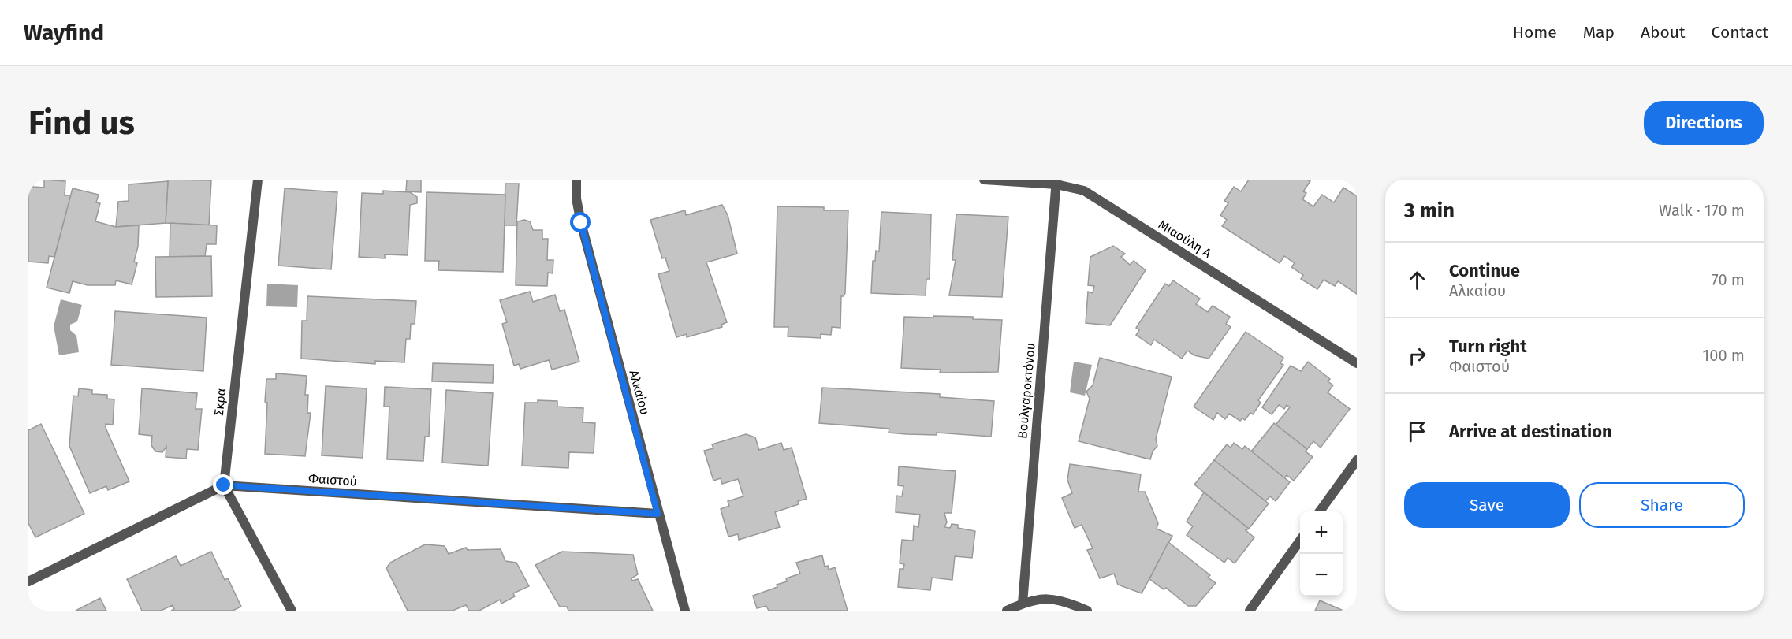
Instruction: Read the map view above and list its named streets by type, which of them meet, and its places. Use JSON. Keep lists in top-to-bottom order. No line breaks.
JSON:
{"streets":{"street":["Μιαούλη Α","Βουλγαροκτόνου","Αλκαίου","Σκρα","Φαιστού"]},"crossings":[["Μιαούλη Α","Βουλγαροκτόνου"],["Αλκαίου","Φαιστού"],["Σκρα","Φαιστού"]],"page":{"header":"Wayfind","nav":["Home","Map","About","Contact"],"buttons":["Directions",["Save","Share"]],"title":"Find us","heading":["3 min","Walk · 170 m"],"list":[["Continue","Αλκαίου","70 m"],["Turn right","Φαιστού","100 m"],"Arrive at destination"],"map_buttons":["+","−"]}}
